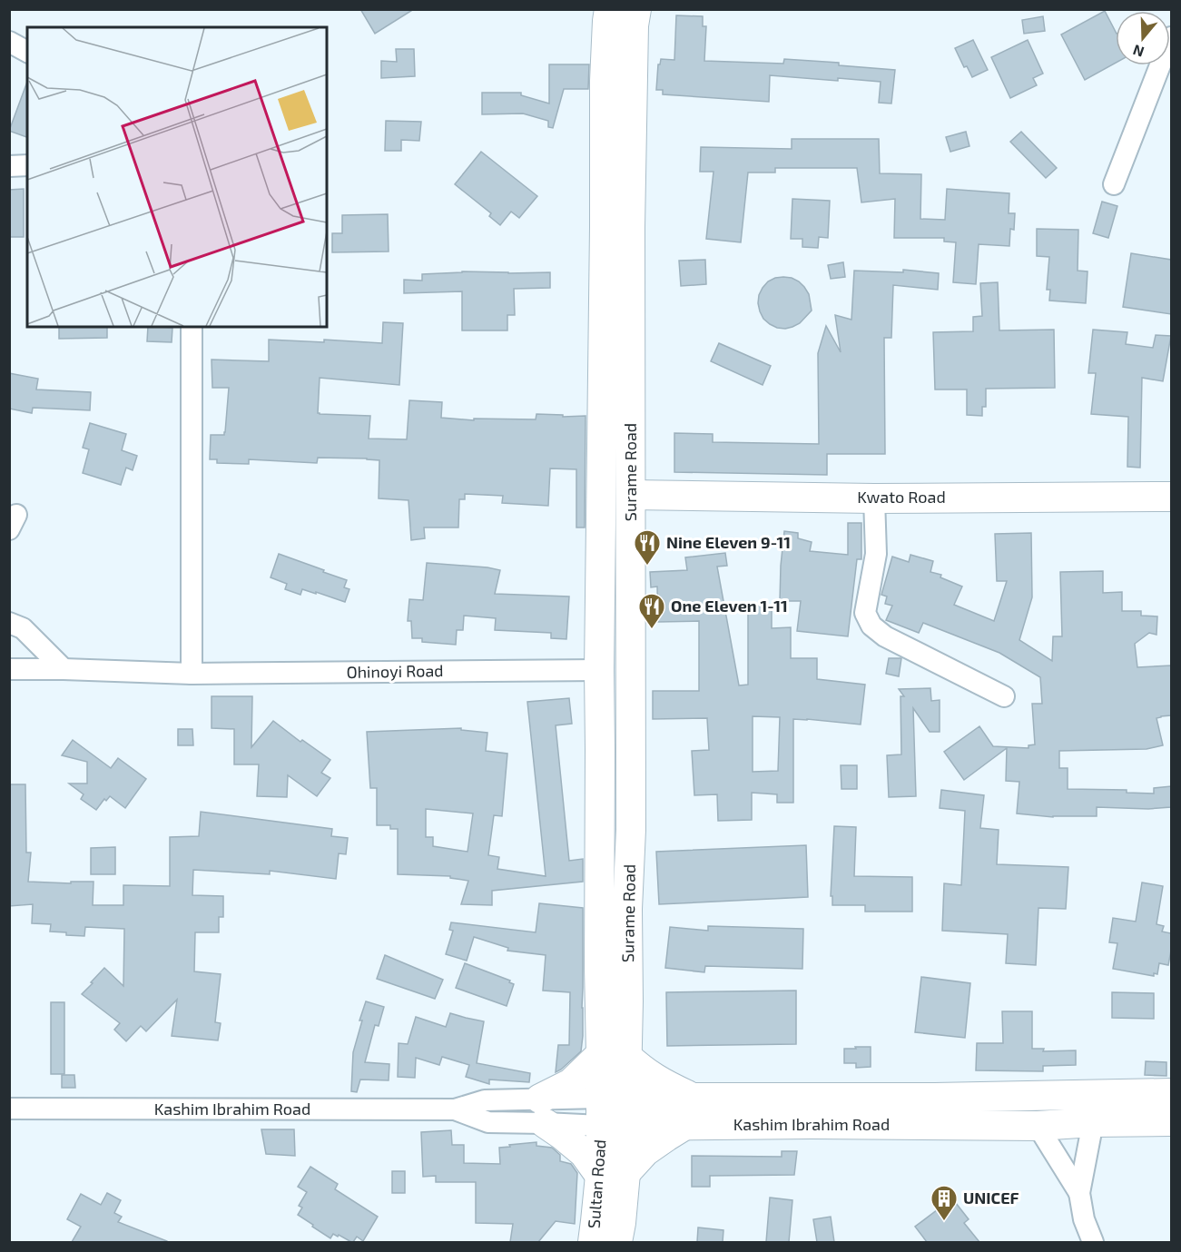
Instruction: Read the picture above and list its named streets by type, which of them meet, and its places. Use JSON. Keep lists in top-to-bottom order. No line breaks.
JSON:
{"streets":{"street":["Surame Road","Kwato Road","Ohinoyi Road","Kashim Ibrahim Road","Sultan Road"]},"crossings":[["Surame Road","Kwato Road"],["Surame Road","Ohinoyi Road"],["Surame Road","Kashim Ibrahim Road"],["Surame Road","Sultan Road"],["Kashim Ibrahim Road","Sultan Road"]],"places":{"restaurant":["Nine Eleven 9-11","One Eleven 1-11"],"building":["UNICEF"]},"north":"bottom"}
